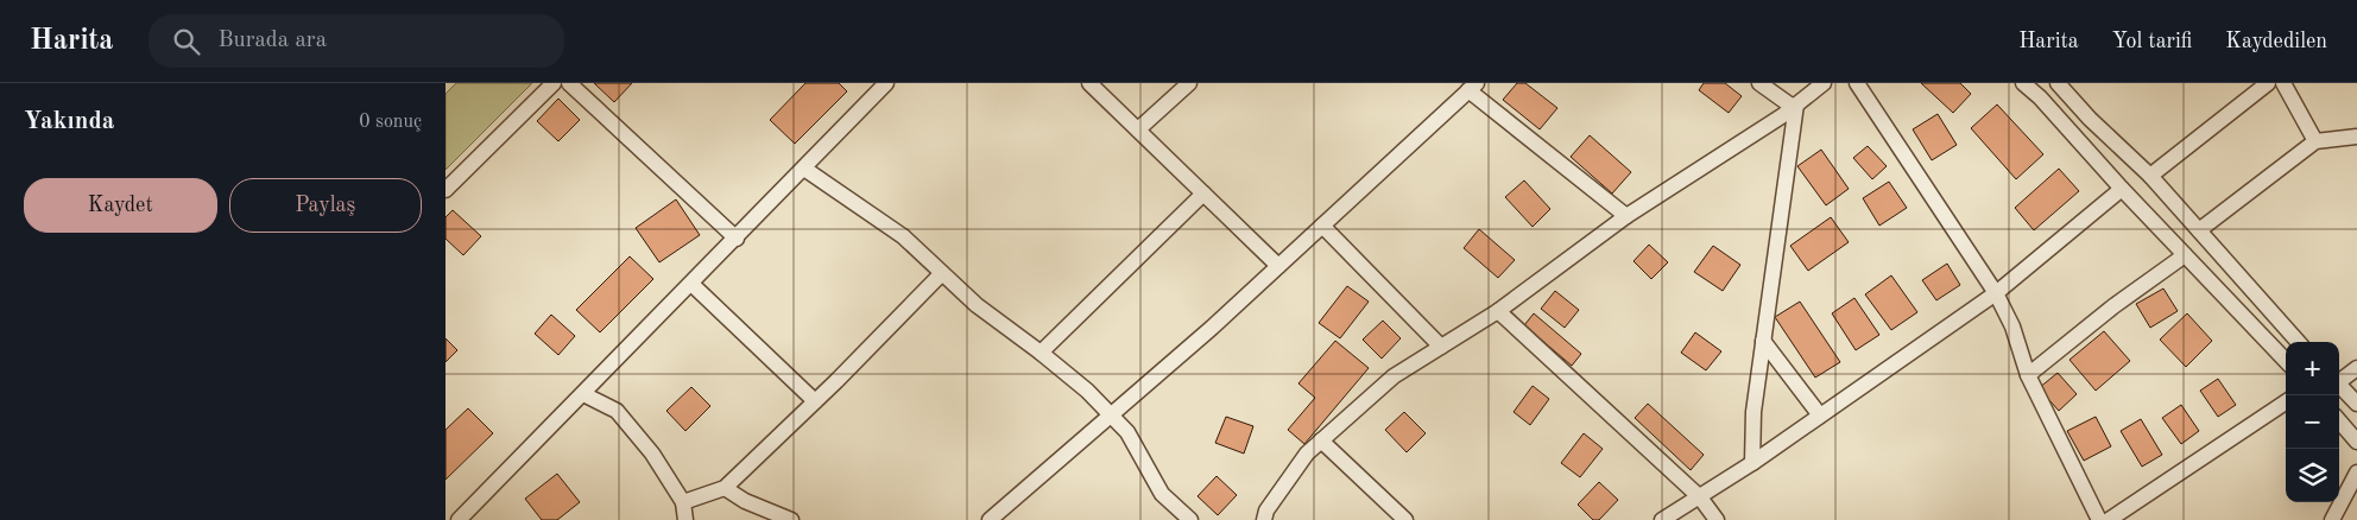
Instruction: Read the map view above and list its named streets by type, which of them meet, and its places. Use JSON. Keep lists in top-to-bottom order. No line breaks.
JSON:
{"page":{"header":"Harita","search":"Burada ara","nav":["Harita","Yol tarifi","Kaydedilen"],"heading":["Yakında","0 sonuç"],"buttons":["Kaydet","Paylaş"],"map_buttons":["+","−"]}}
